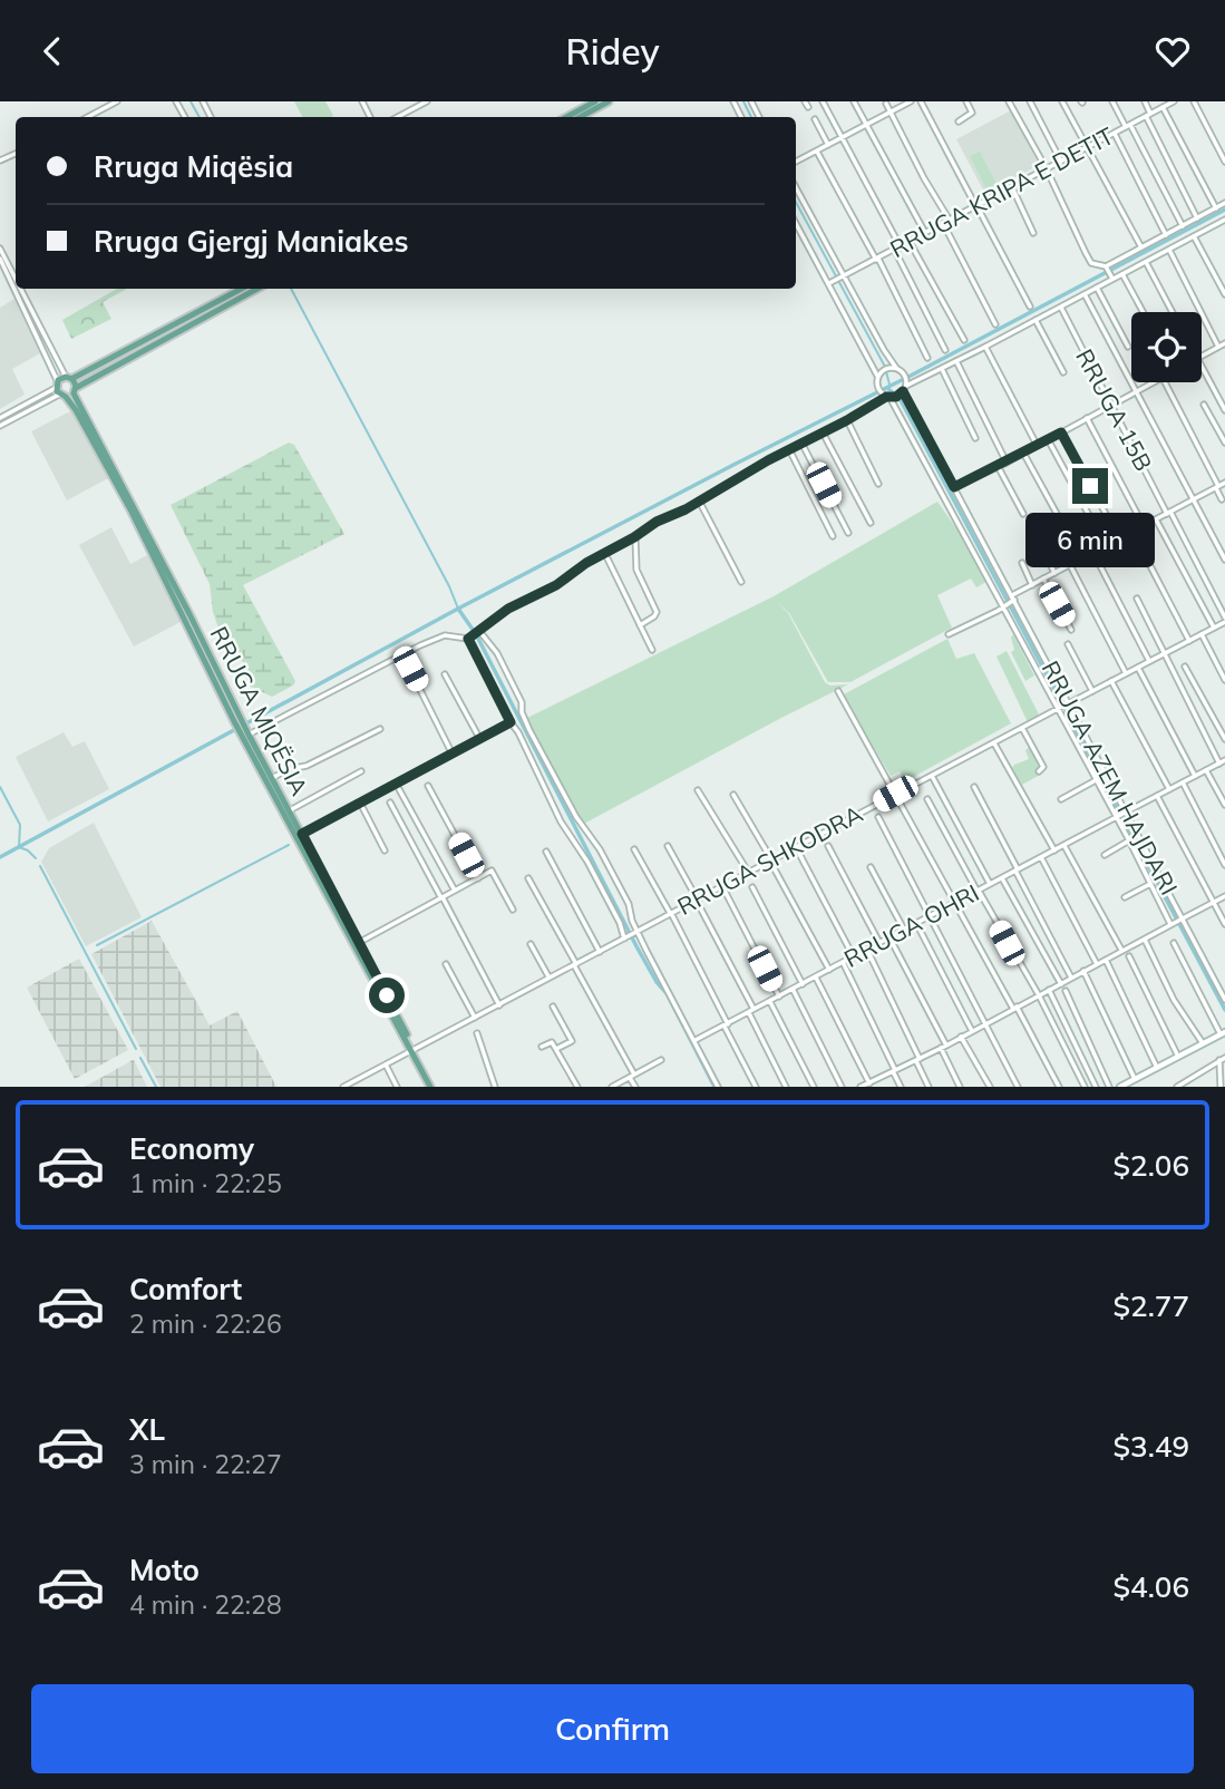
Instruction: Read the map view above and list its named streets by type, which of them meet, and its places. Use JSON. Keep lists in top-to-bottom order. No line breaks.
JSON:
{"streets":{"main road":["RRUGA MIQËSIA"],"street":["RRUGA KRIPA E DETIT","RRUGA 15B","RRUGA AZEM HAJDARI","RRUGA SHKODRA","RRUGA OHRI"]},"crossings":[["RRUGA KRIPA E DETIT","RRUGA AZEM HAJDARI"],["RRUGA 15B","RRUGA SHKODRA"],["RRUGA MIQËSIA","RRUGA SHKODRA"],["RRUGA AZEM HAJDARI","RRUGA SHKODRA"],["RRUGA AZEM HAJDARI","RRUGA OHRI"]],"page":{"header":"Ridey","banner":["Rruga Miqësia","Rruga Gjergj Maniakes"],"bubble":"6 min","list":[{"name":"Economy","note":"1 min · 22:25","value":"$2.06"},{"name":"Comfort","note":"2 min · 22:26","value":"$2.77"},{"name":"XL","note":"3 min · 22:27","value":"$3.49"},{"name":"Moto","note":"4 min · 22:28","value":"$4.06"}],"buttons":"Confirm"}}
